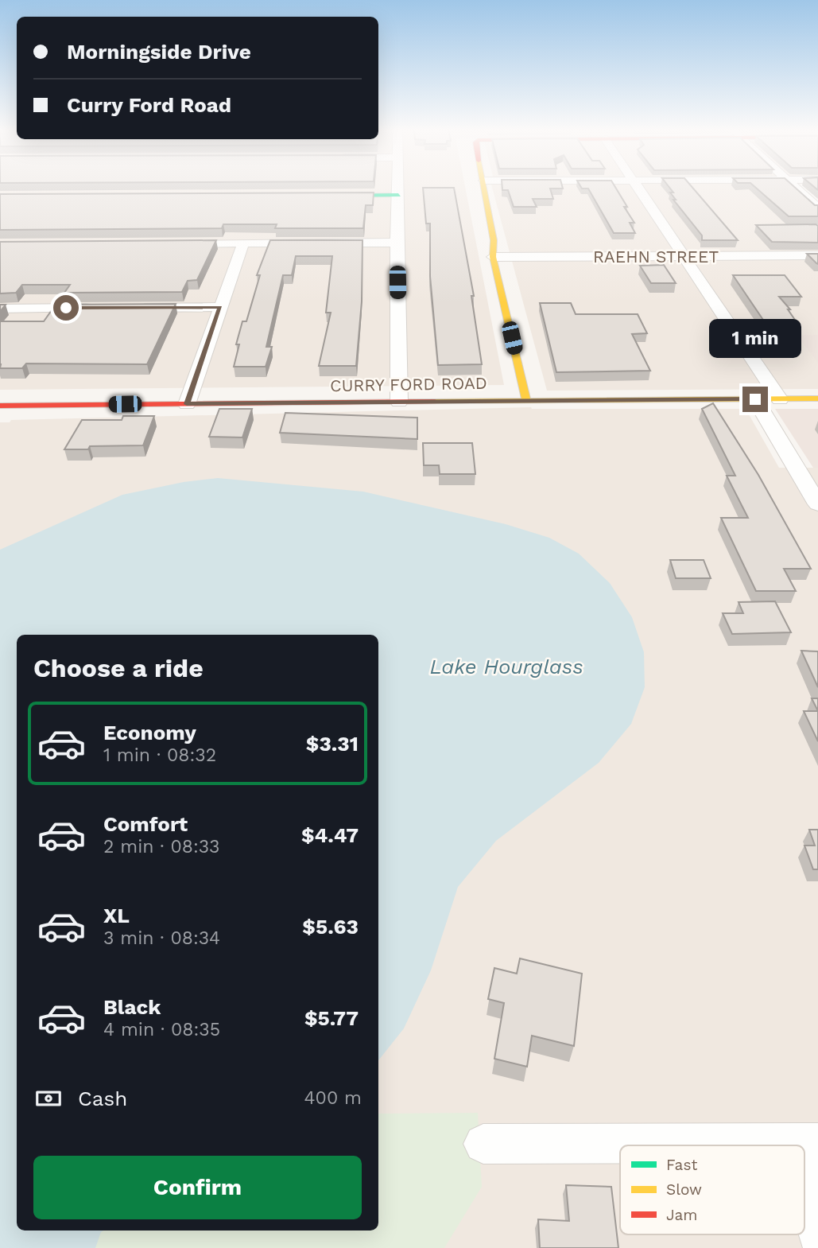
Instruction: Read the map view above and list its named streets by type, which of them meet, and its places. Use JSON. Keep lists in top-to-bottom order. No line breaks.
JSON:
{"streets":{"street":["RAEHN STREET","CURRY FORD ROAD"]},"water":["Lake Hourglass"],"legend":["Fast","Slow","Jam"],"page":{"banner":["Morningside Drive","Curry Ford Road"],"bubble":"1 min","heading":"Choose a ride","list":[{"name":"Economy","note":"1 min · 08:32","value":"$3.31"},{"name":"Comfort","note":"2 min · 08:33","value":"$4.47"},{"name":"XL","note":"3 min · 08:34","value":"$5.63"},{"name":"Black","note":"4 min · 08:35","value":"$5.77"}],"pay":["Cash","400 m"],"buttons":"Confirm"}}
